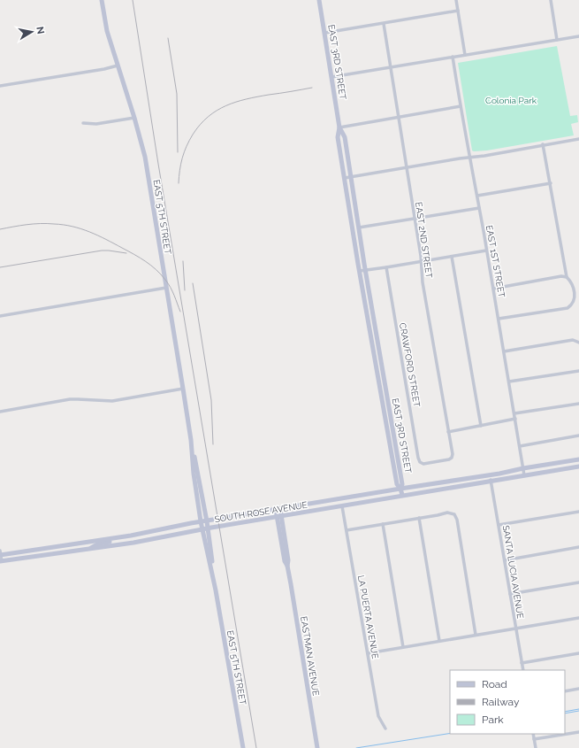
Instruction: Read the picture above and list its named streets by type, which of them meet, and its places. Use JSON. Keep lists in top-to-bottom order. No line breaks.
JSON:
{"streets":{"main road":["EAST 3RD STREET","EAST 5TH STREET","SOUTH ROSE AVENUE","EASTMAN AVENUE"],"street":["EAST 2ND STREET","EAST 1ST STREET","CRAWFORD STREET","SANTA LUCIA AVENUE","LA PUERTA AVENUE"]},"crossings":[["EAST 3RD STREET","SOUTH ROSE AVENUE"],["EAST 5TH STREET","SOUTH ROSE AVENUE"],["EAST 2ND STREET","CRAWFORD STREET"],["EAST 1ST STREET","SOUTH ROSE AVENUE"],["SOUTH ROSE AVENUE","SANTA LUCIA AVENUE"],["SOUTH ROSE AVENUE","LA PUERTA AVENUE"],["SOUTH ROSE AVENUE","EASTMAN AVENUE"]],"parks":["Colonia Park"],"legend":["Road","Railway","Park"],"north":"right"}
